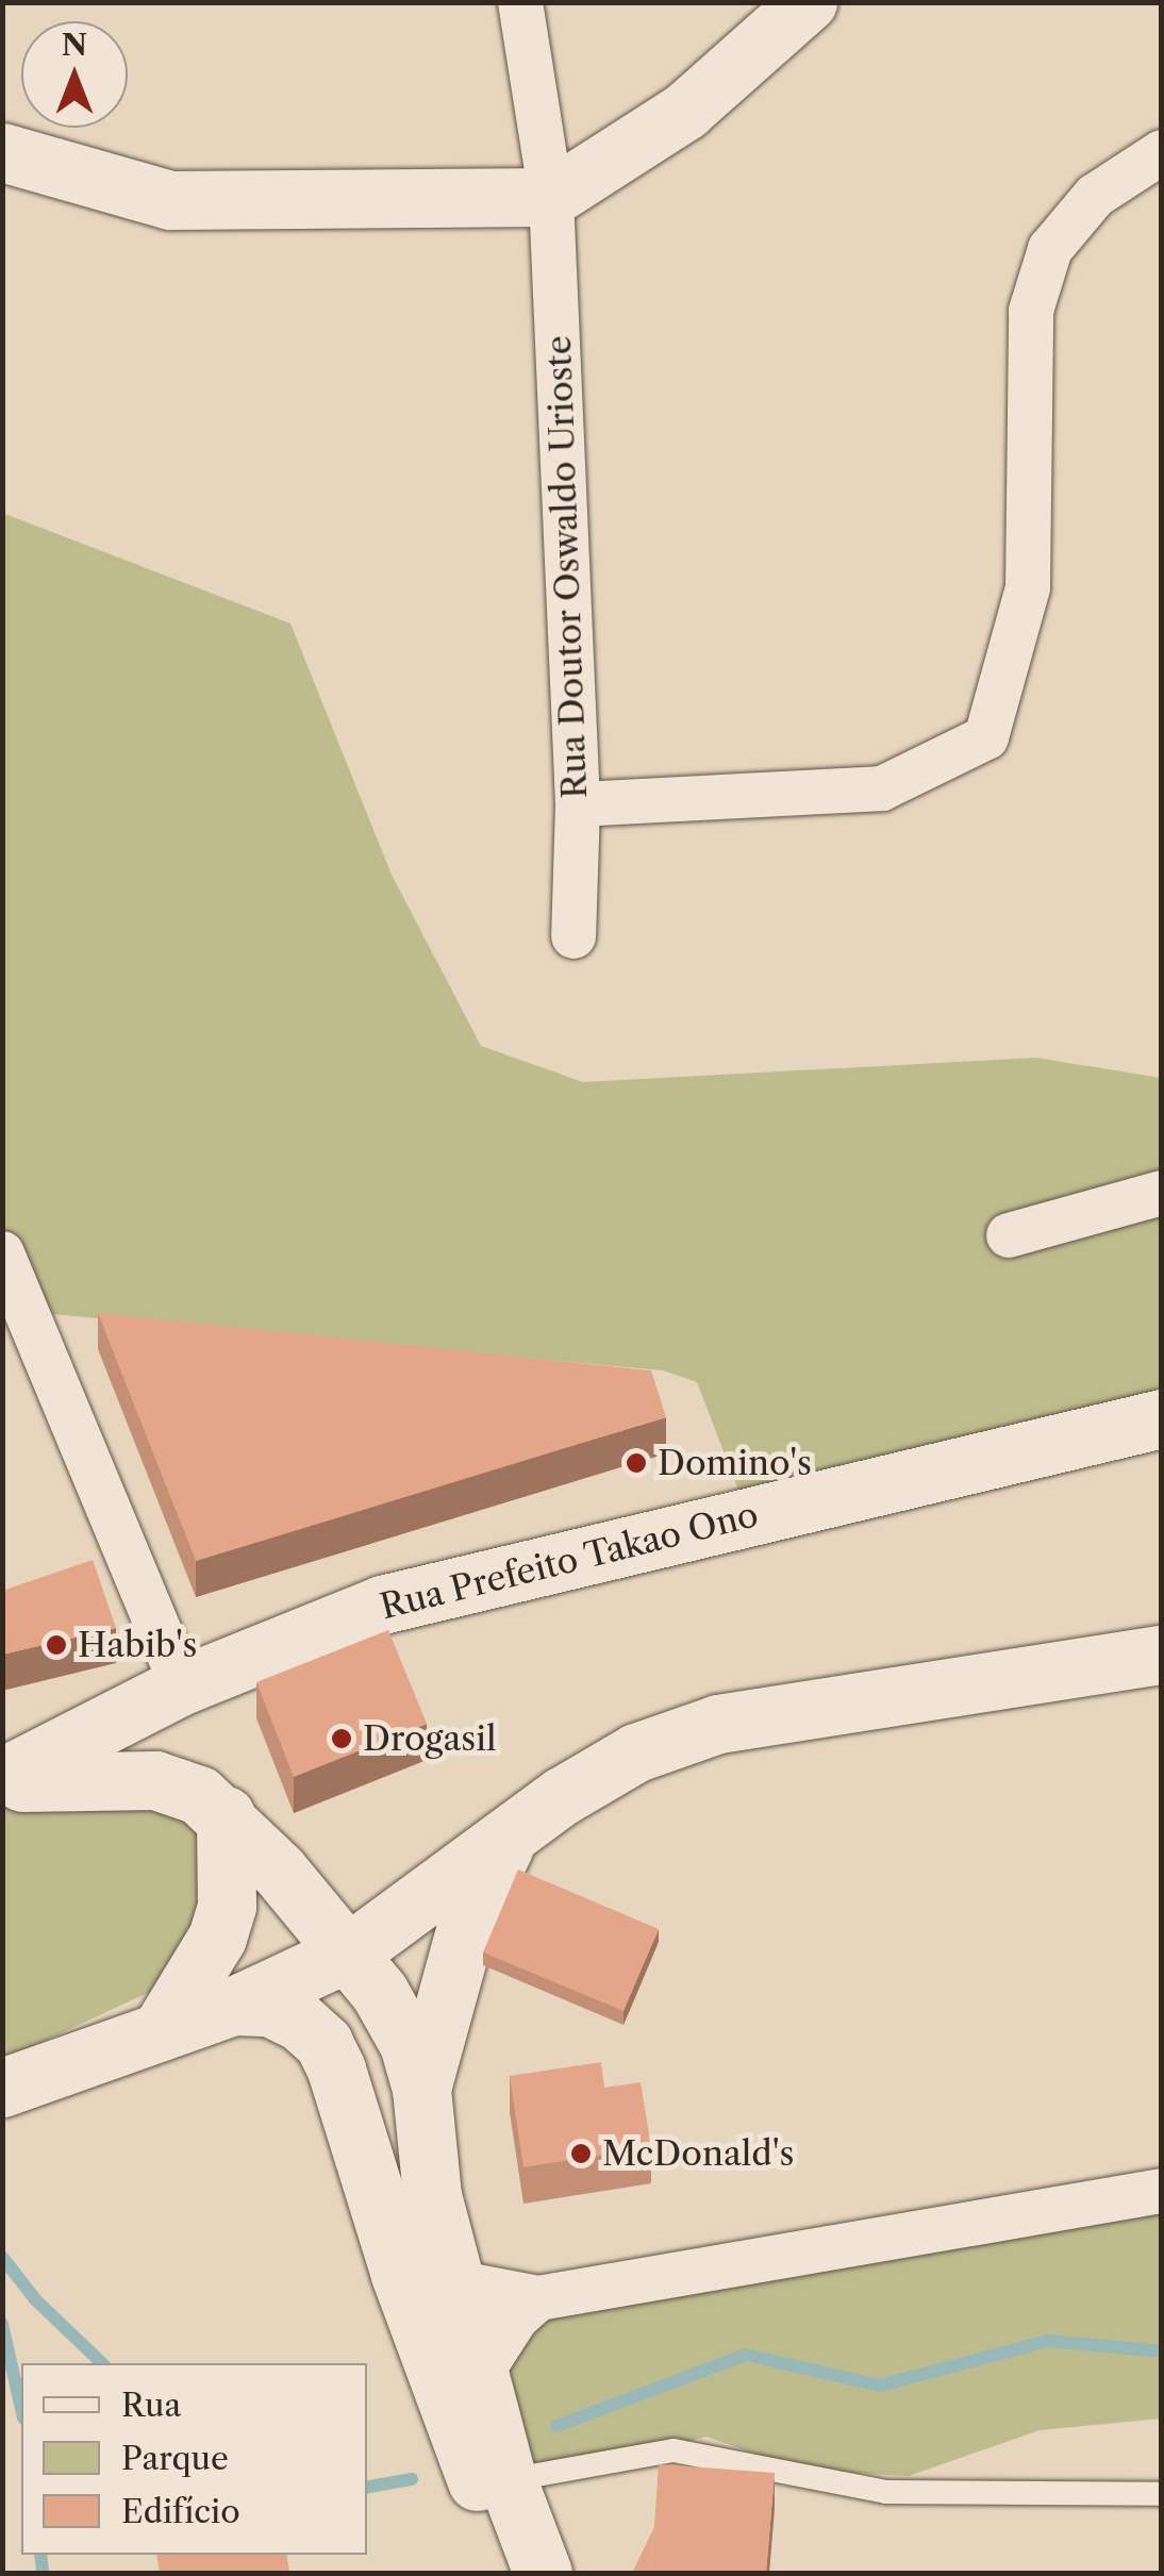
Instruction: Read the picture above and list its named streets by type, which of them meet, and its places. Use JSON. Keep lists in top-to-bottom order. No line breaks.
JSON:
{"streets":{"main road":["Rua Prefeito Takao Ono"],"street":["Rua Doutor Oswaldo Urioste"]},"places":["Domino's","Habib's","Drogasil","McDonald's"],"legend":["Rua","Parque","Edifício"],"north":"top"}
